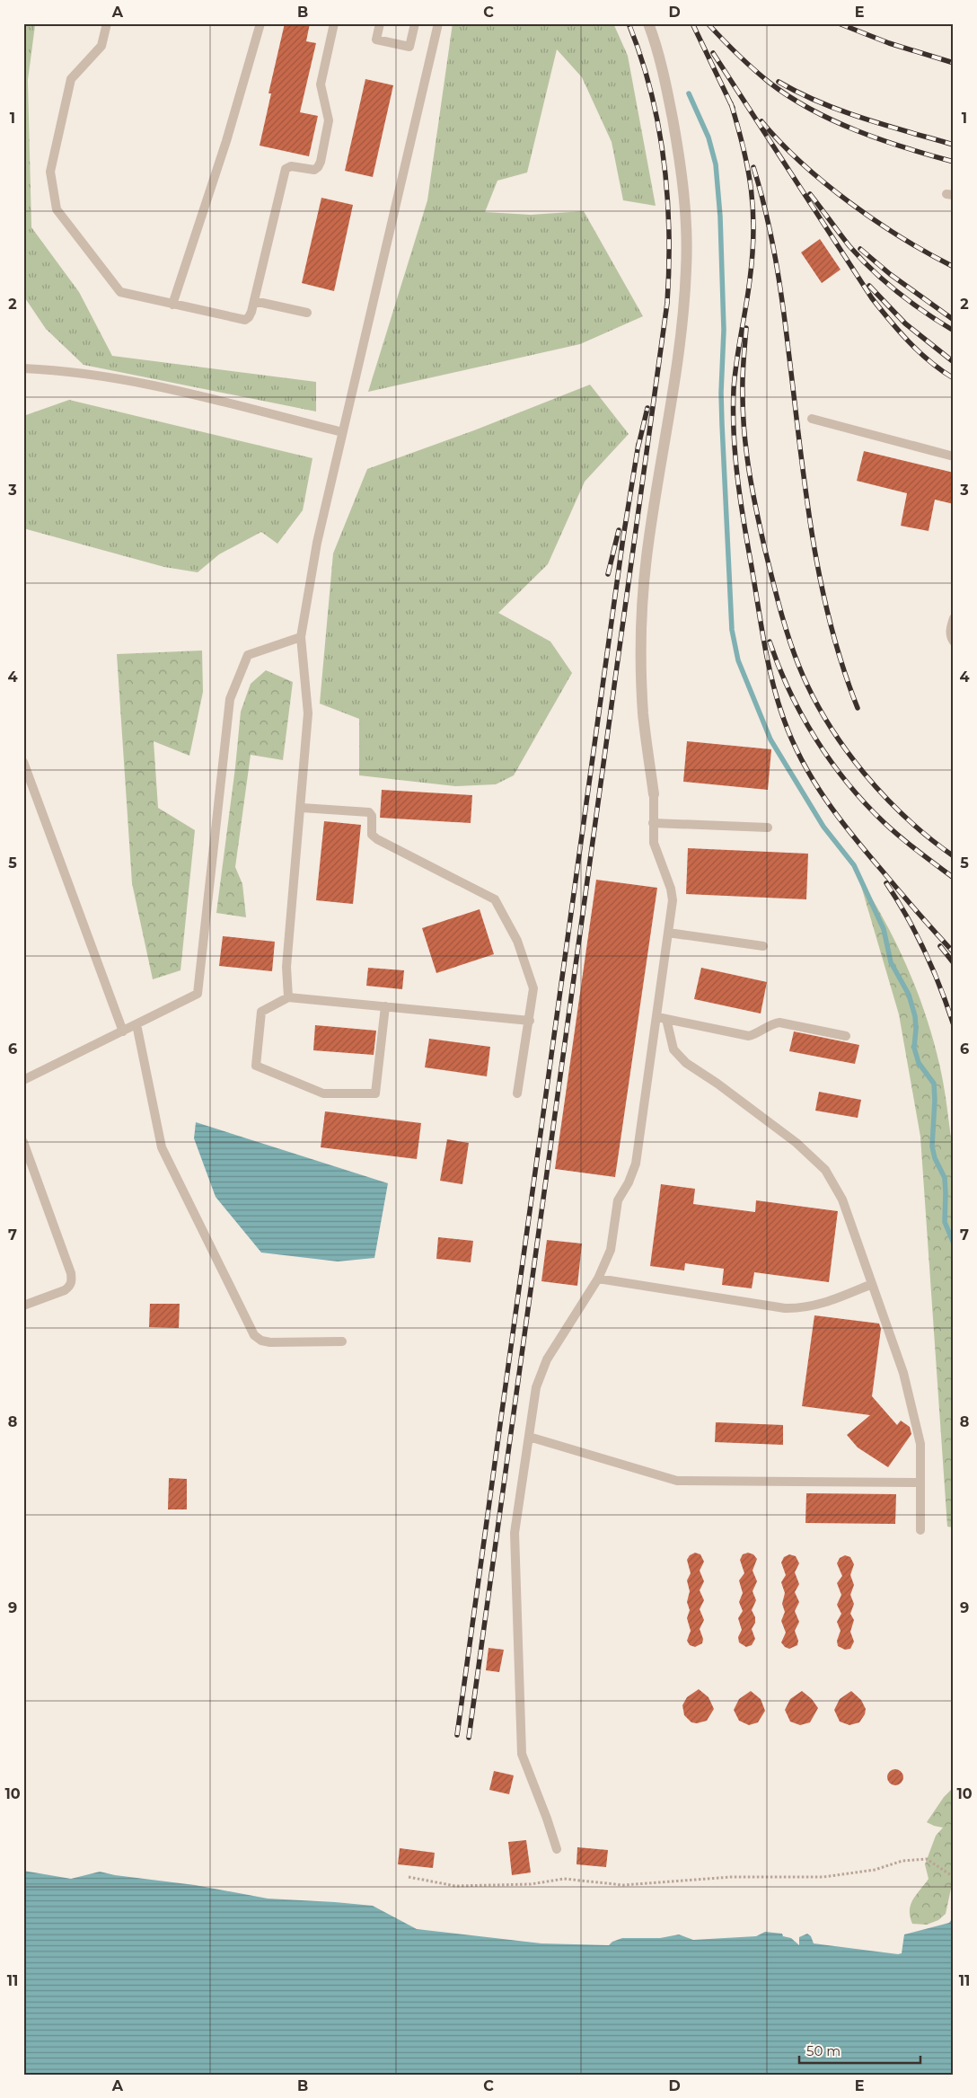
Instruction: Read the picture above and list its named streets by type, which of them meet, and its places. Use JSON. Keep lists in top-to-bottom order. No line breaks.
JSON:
{"scale_bar":"50 m","grid":{"columns":["A","B","C","D","E"],"rows":["1","2","3","4","5","6","7","8","9","10","11"]}}
